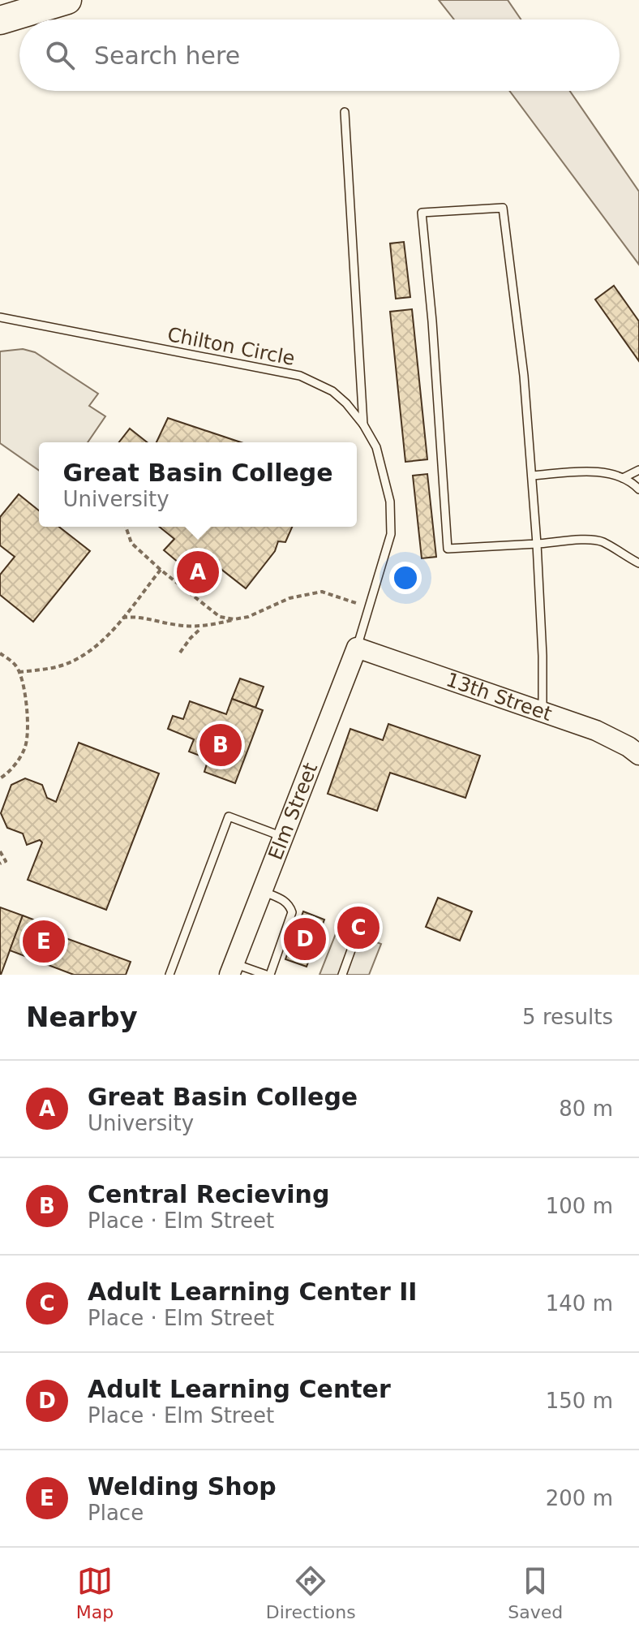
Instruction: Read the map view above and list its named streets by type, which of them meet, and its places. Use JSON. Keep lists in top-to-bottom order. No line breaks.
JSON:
{"streets":{"street":["13th Street","Elm Street"],"lane":["Chilton Circle"]},"crossings":[["Chilton Circle","13th Street"],["Chilton Circle","Elm Street"],["13th Street","Elm Street"]],"page":{"search":"Search here","popup":["Great Basin College","University"],"pins":["A","B","C","D","E"],"heading":["Nearby","5 results"],"list":[{"mark":"A","name":"Great Basin College","note":"University","value":"80 m"},{"mark":"B","name":"Central Recieving","note":"Place · Elm Street","value":"100 m"},{"mark":"C","name":"Adult Learning Center II","note":"Place · Elm Street","value":"140 m"},{"mark":"D","name":"Adult Learning Center","note":"Place · Elm Street","value":"150 m"},{"mark":"E","name":"Welding Shop","note":"Place","value":"200 m"}],"nav":["Map","Directions","Saved"]}}
